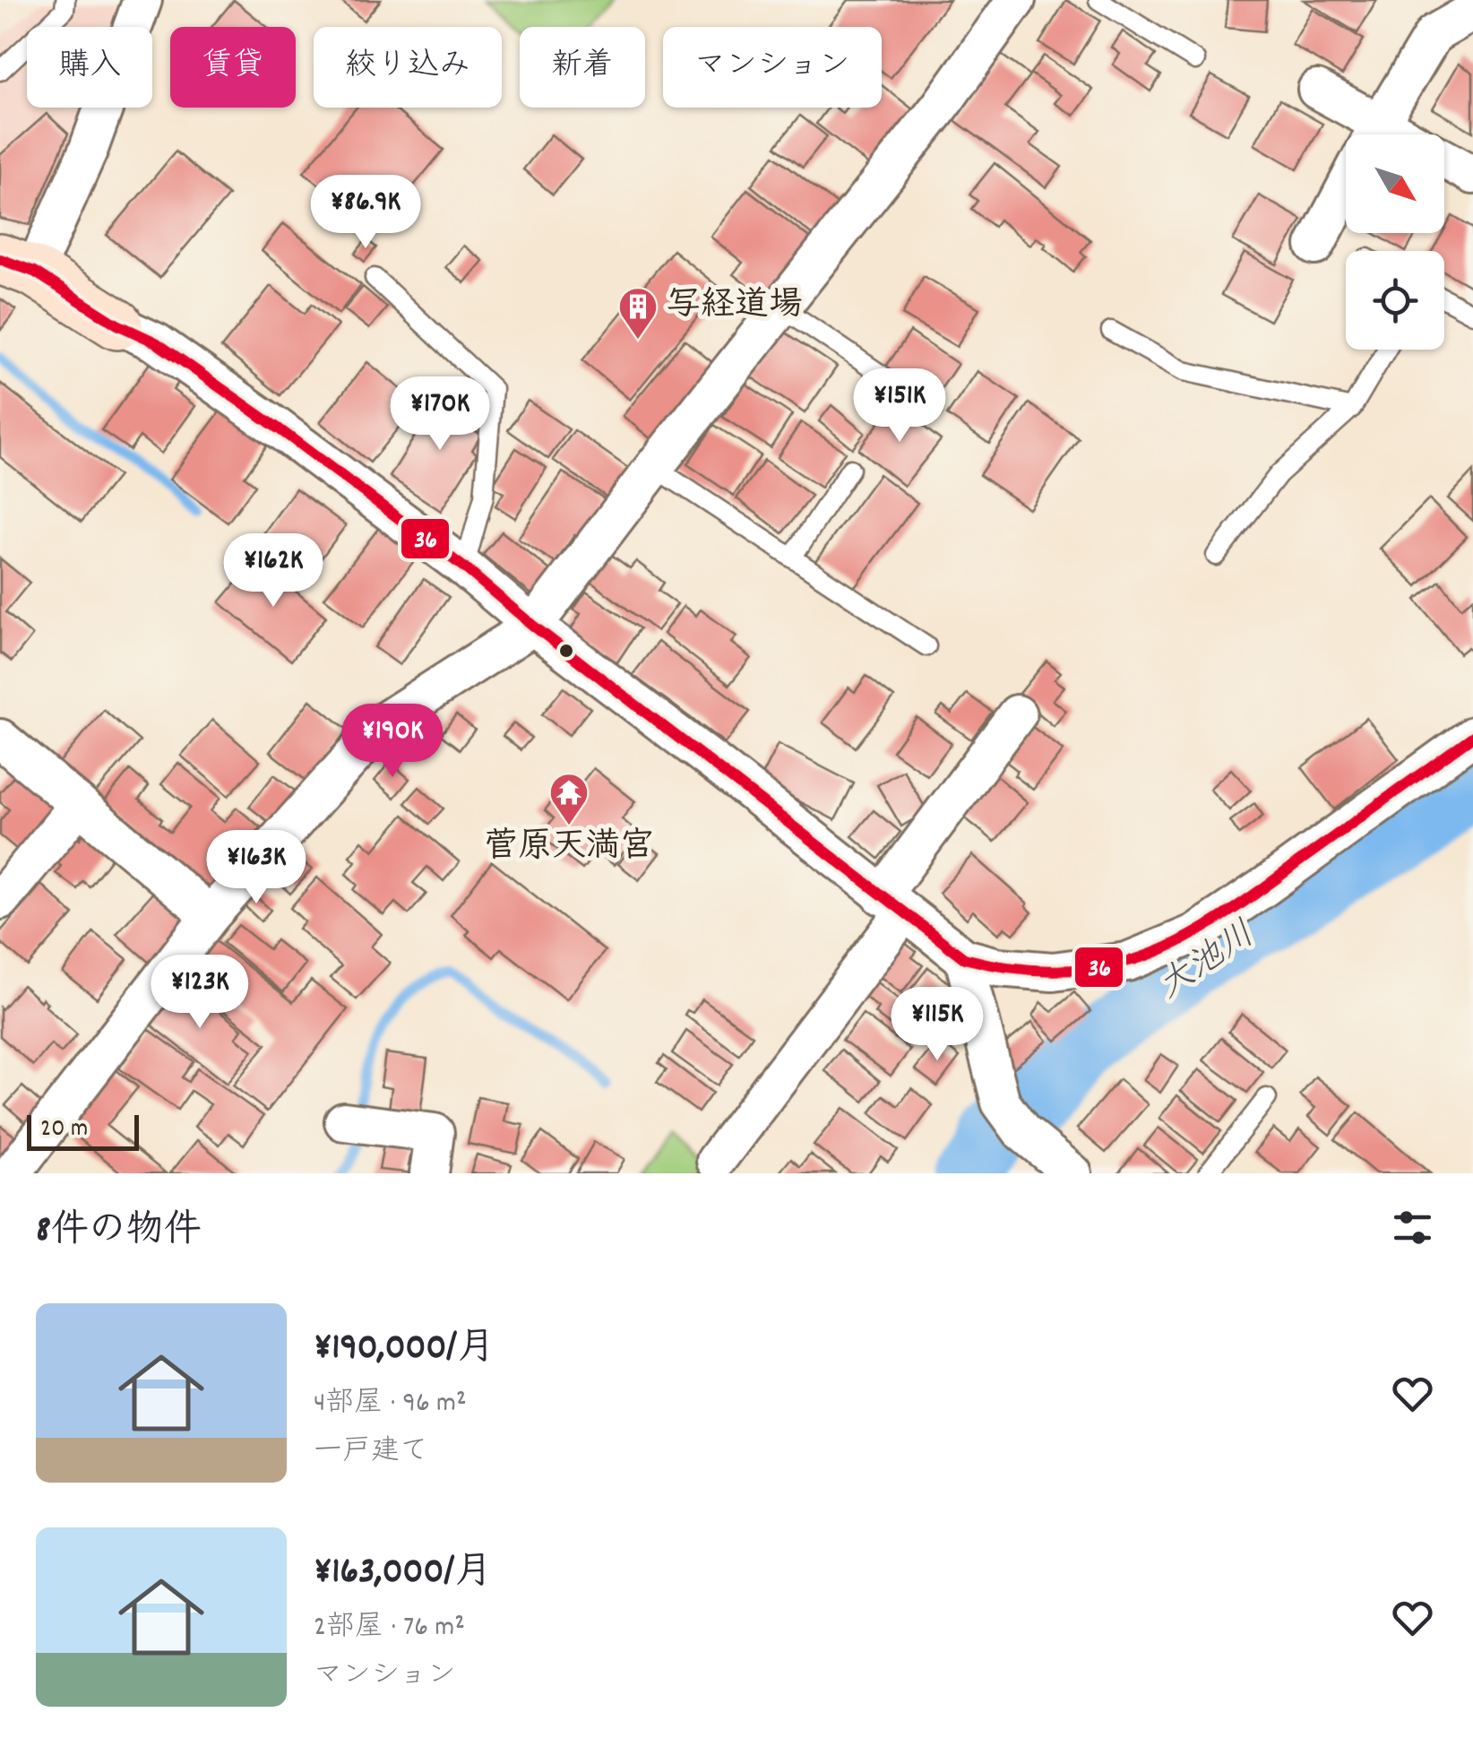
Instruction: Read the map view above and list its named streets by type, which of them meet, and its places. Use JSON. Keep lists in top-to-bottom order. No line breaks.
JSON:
{"water":["大池川"],"places":{"building":["写経道場"],"temple":["菅原天満宮"]},"lines":["transit line 36"],"scale_bar":"20 m","north":"bottom right","page":{"chip":["購入","賃貸","絞り込み","新着","マンション"],"price":["¥86.9K","¥151K","¥170K","¥162K","¥190K","¥163K","¥123K","¥115K"],"scale":"20 m","heading":"8件の物件","list":[{"name":"¥190,000/月","note":"4部屋 · 96 m² · 一戸建て"},{"name":"¥163,000/月","note":"2部屋 · 76 m² · マンション"}]}}
